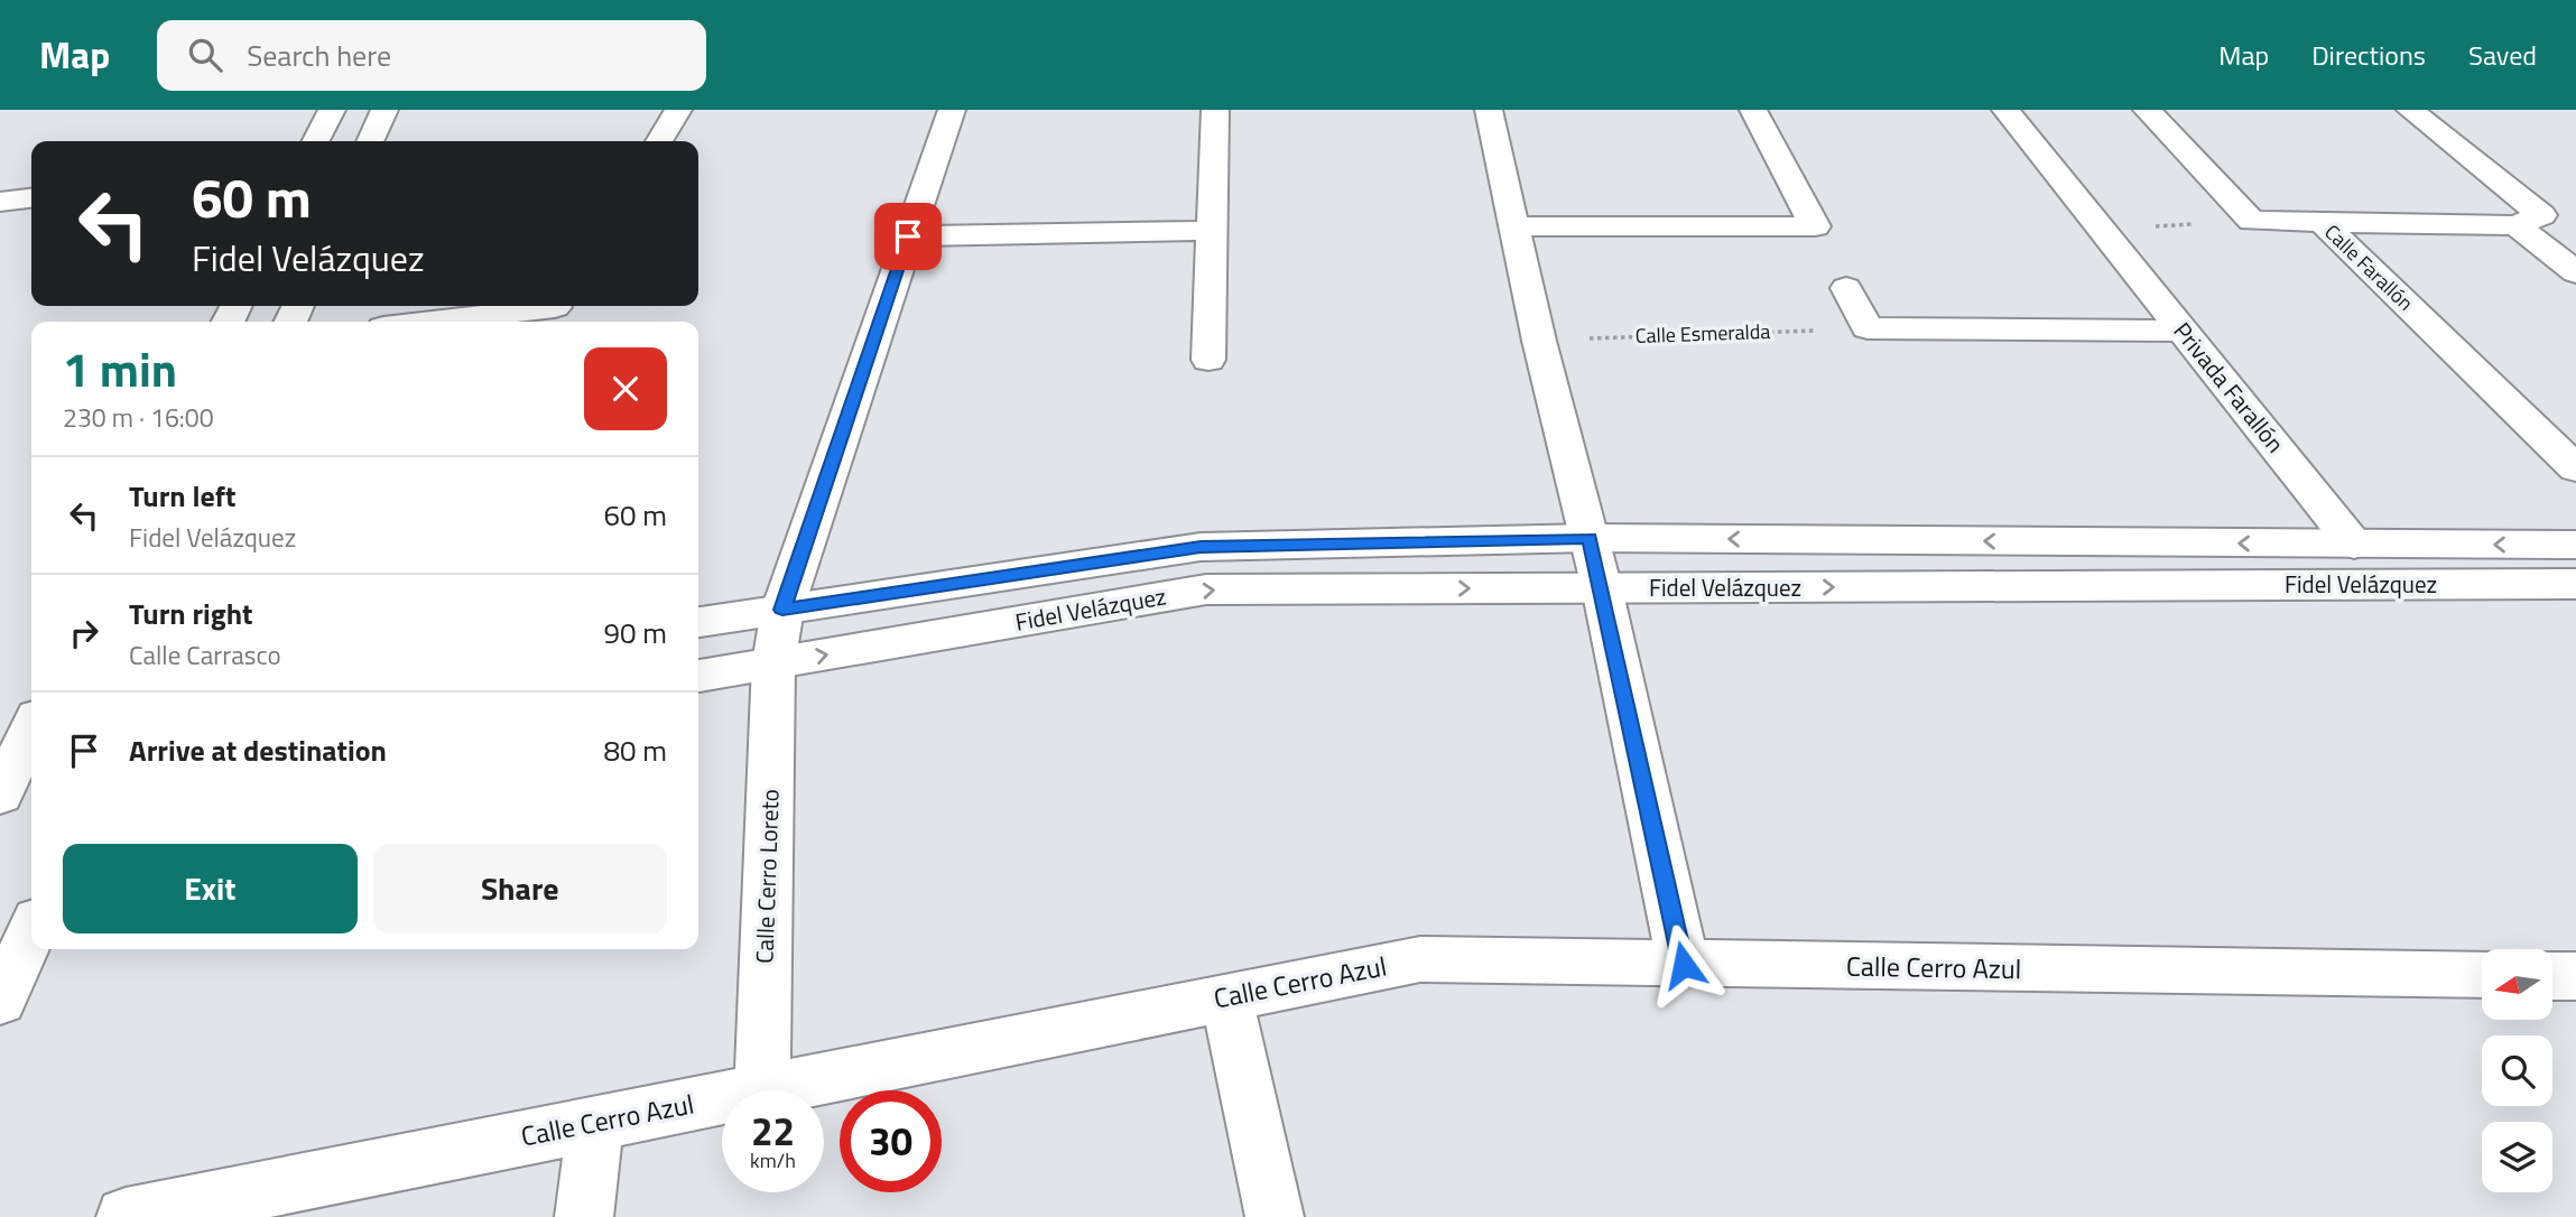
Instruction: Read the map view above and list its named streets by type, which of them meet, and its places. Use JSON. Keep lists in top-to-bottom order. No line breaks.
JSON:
{"streets":{"street":["Calle Farallón","Privada Farallón","Fidel Velázquez","Calle Cerro Loreto","Calle Cerro Azul"],"path":["Calle Esmeralda"]},"crossings":[["Privada Farallón","Fidel Velázquez"],["Fidel Velázquez","Calle Cerro Loreto"],["Calle Cerro Loreto","Calle Cerro Azul"]],"north":"left","page":{"header":"Map","search":"Search here","nav":["Map","Directions","Saved"],"turn":["60 m","Fidel Velázquez"],"heading":["1 min","230 m · 16:00"],"list":[{"name":"Turn left","note":"Fidel Velázquez","value":"60 m"},{"name":"Turn right","note":"Calle Carrasco","value":"90 m"},{"name":"Arrive at destination","value":"80 m"}],"buttons":["Exit","Share"],"speed":"22 km/h","limit":"30"}}
